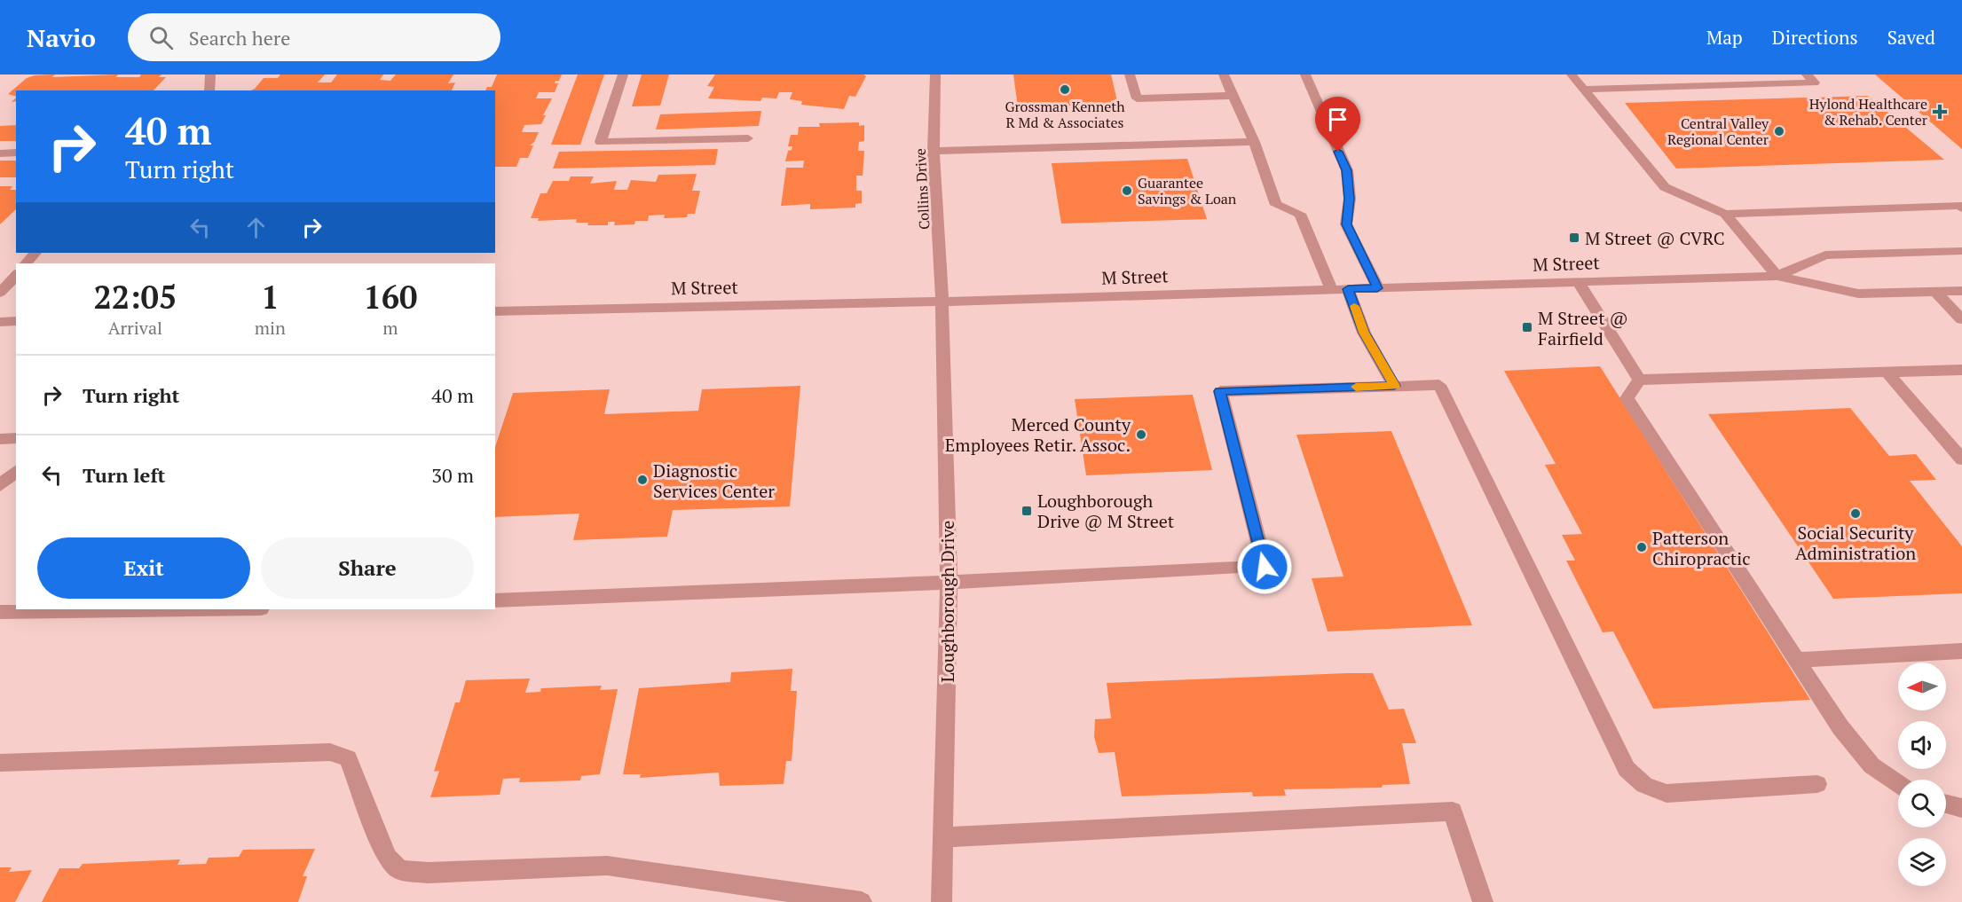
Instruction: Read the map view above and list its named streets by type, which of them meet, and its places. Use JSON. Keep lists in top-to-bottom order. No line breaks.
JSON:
{"streets":{"street":["Collins Drive","M Street","Loughborough Drive"]},"crossings":[["Collins Drive","M Street"],["Collins Drive","Loughborough Drive"],["M Street","Loughborough Drive"]],"places":{"other":["Grossman Kenneth R Md & Associates","Central Valley Regional Center","Guarantee Savings & Loan","Merced County Employees Retir. Assoc.","Diagnostic Services Center","Social Security Administration","Patterson Chiropractic"],"health":["Hylond Healthcare & Rehab. Center"],"transit":["M Street @ CVRC","M Street @ Fairfield","Loughborough Drive @ M Street"]},"north":"left","page":{"header":"Navio","search":"Search here","nav":["Map","Directions","Saved"],"turn":["40 m","Turn right"],"eta":["22:05","Arrival","1","min","160","m"],"list":[{"name":"Turn right","value":"40 m"},{"name":"Turn left","value":"30 m"}],"buttons":["Exit","Share"]}}
